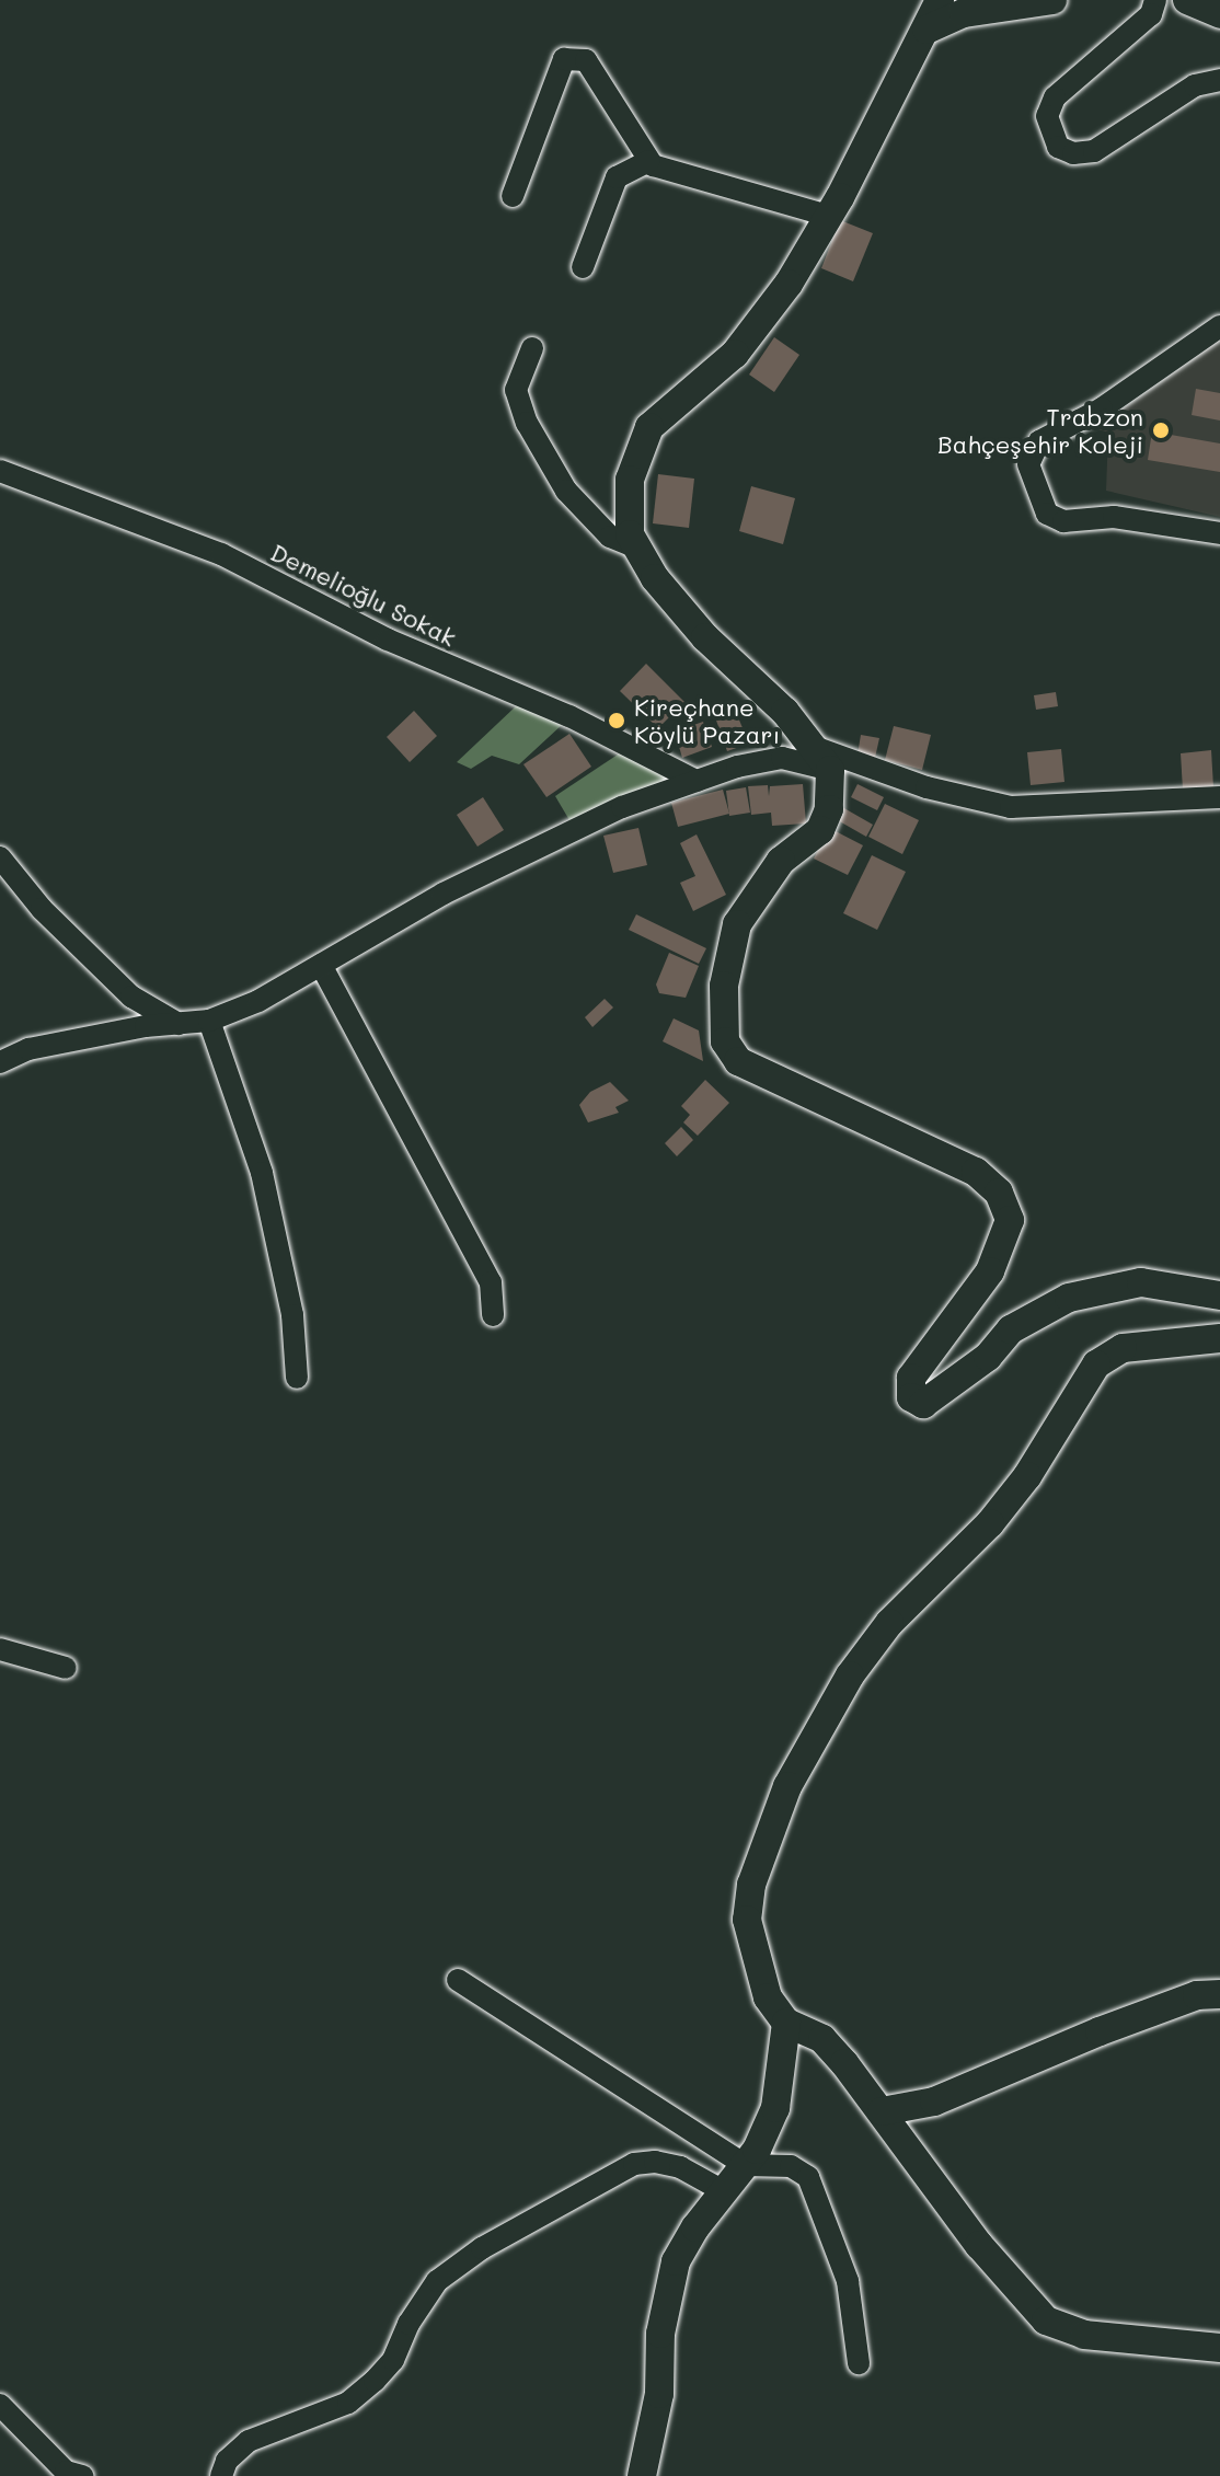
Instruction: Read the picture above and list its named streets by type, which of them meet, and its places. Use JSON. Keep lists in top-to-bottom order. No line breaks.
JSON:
{"streets":{"street":["Demelioğlu Sokak"]},"places":["Trabzon Bahçeşehir Koleji","Kireçhane Köylü Pazarı"]}
